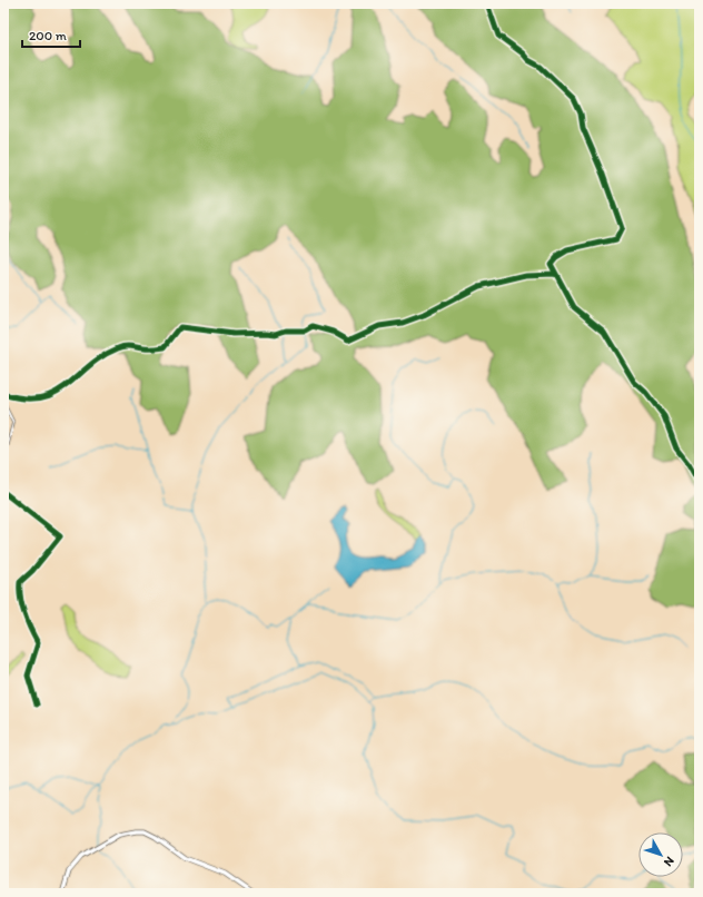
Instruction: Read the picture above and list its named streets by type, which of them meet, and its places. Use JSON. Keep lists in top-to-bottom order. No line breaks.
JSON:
{"scale_bar":"200 m","north":"bottom right"}
